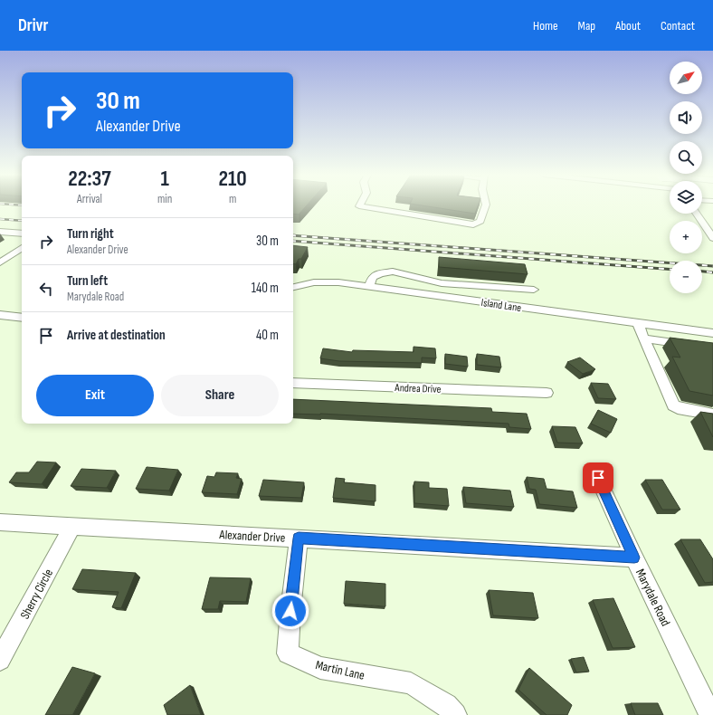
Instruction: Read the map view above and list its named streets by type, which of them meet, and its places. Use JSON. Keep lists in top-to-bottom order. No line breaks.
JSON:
{"streets":{"street":["Island Lane","Andrea Drive","Alexander Drive","Sherry Circle","Marydale Road","Martin Lane"]},"crossings":[["Alexander Drive","Sherry Circle"],["Alexander Drive","Marydale Road"],["Alexander Drive","Martin Lane"]],"north":"top right","page":{"header":"Drivr","nav":["Home","Map","About","Contact"],"map_buttons":["+","−"],"turn":["30 m","Alexander Drive"],"eta":["22:37","Arrival","1","min","210","m"],"list":[{"name":"Turn right","note":"Alexander Drive","value":"30 m"},{"name":"Turn left","note":"Marydale Road","value":"140 m"},{"name":"Arrive at destination","value":"40 m"}],"buttons":["Exit","Share"]}}
